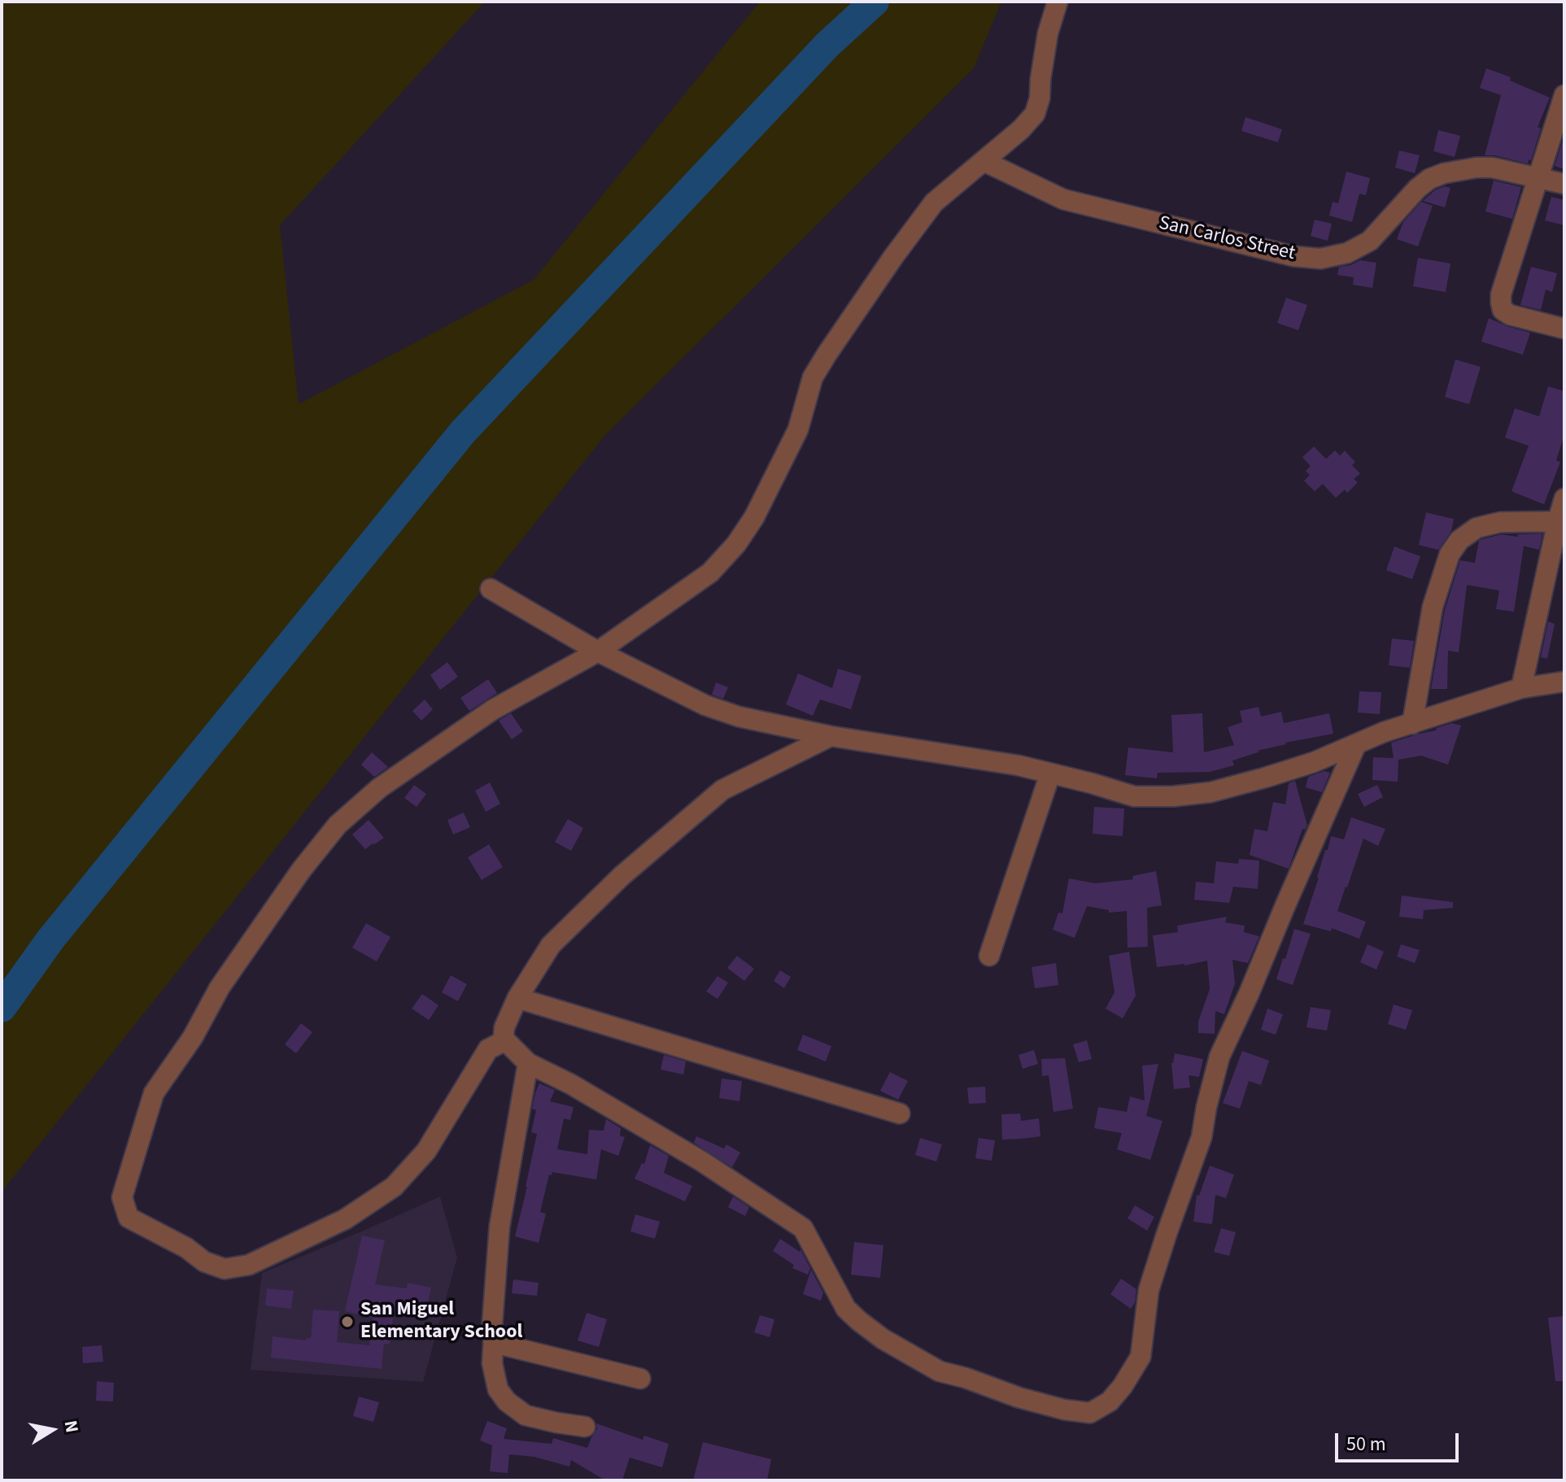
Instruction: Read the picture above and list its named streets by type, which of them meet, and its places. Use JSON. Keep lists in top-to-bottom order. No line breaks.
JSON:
{"streets":{"street":["San Carlos Street"]},"places":["San Miguel Elementary School"],"scale_bar":"50 m","north":"right"}
